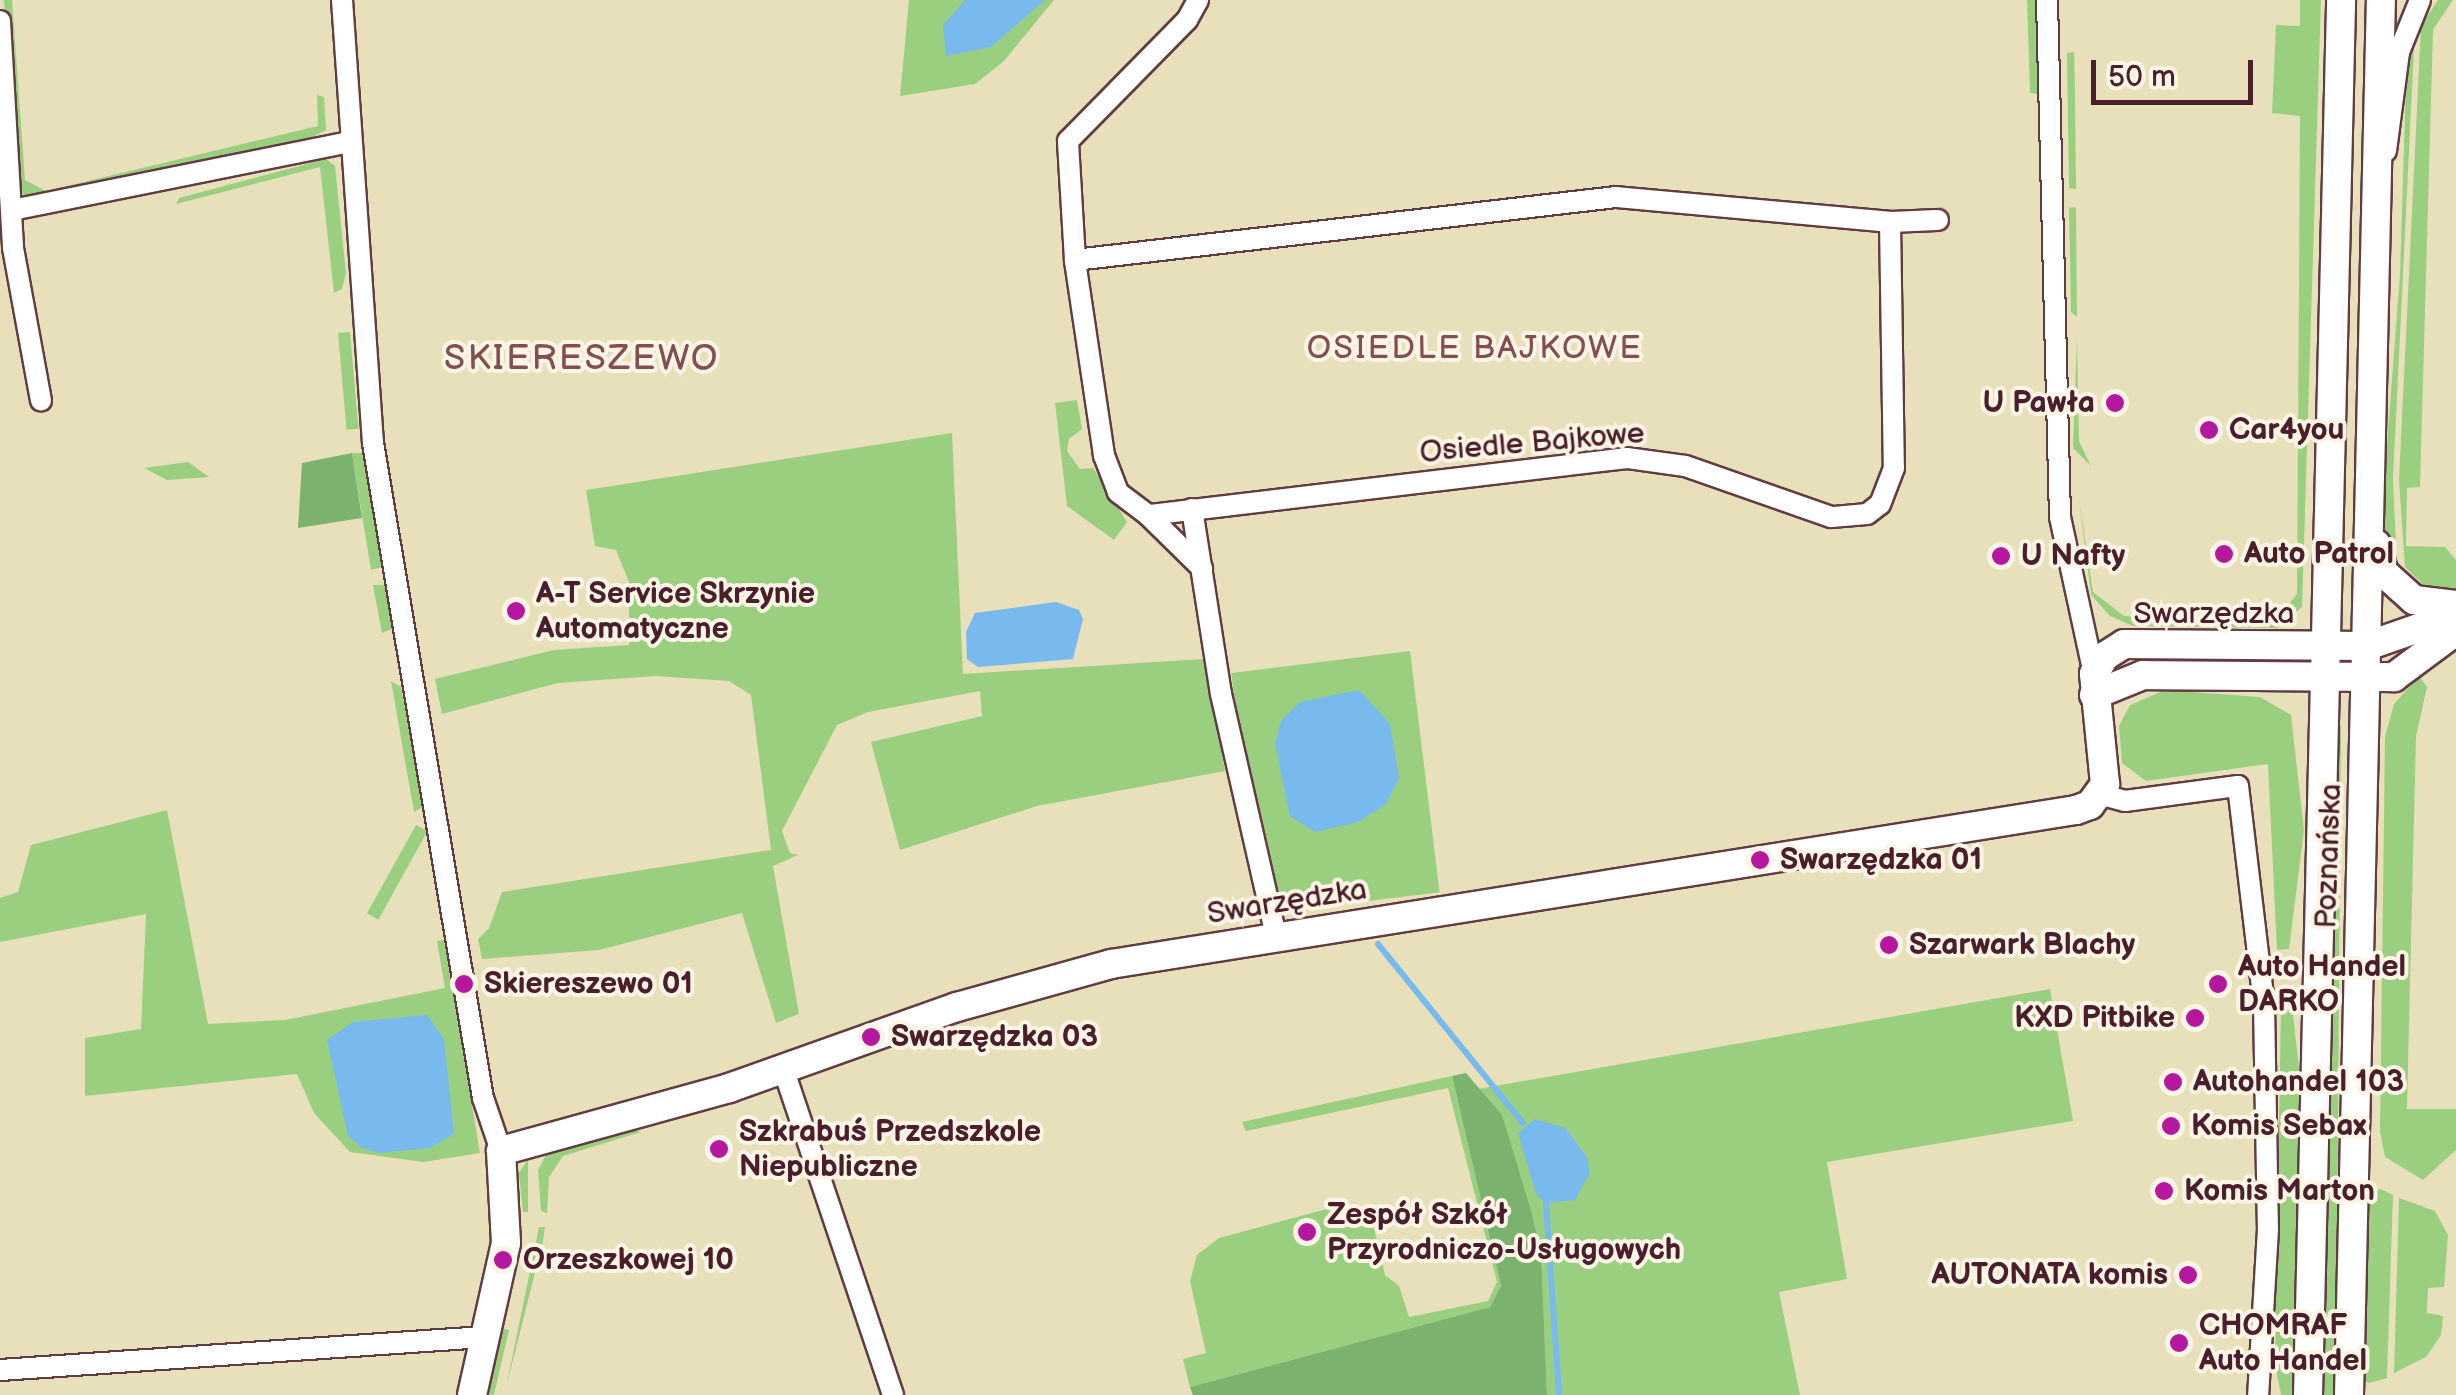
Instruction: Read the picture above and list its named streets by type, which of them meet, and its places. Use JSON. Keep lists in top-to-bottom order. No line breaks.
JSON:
{"streets":{"main road":["Swarzędzka","Poznańska"],"street":["Osiedle Bajkowe"]},"crossings":[["Swarzędzka","Poznańska"]],"districts":["OSIEDLE BAJKOWE","SKIERESZEWO"],"places":["U Pawła","Car4you","Auto Patrol","U Nafty","A-T Service Skrzynie Automatyczne","Swarzędzka 01","Szarwark Blachy","Skiereszewo 01","Auto Handel DARKO","KXD Pitbike","Swarzędzka 03","Autohandel 103","Komis Sebax","Szkrabuś Przedszkole Niepubliczne","Komis Marton","Zespół Szkół Przyrodniczo-Usługowych","Orzeszkowej 10","AUTONATA komis","CHOMRAF Auto Handel"],"scale_bar":"50 m"}
